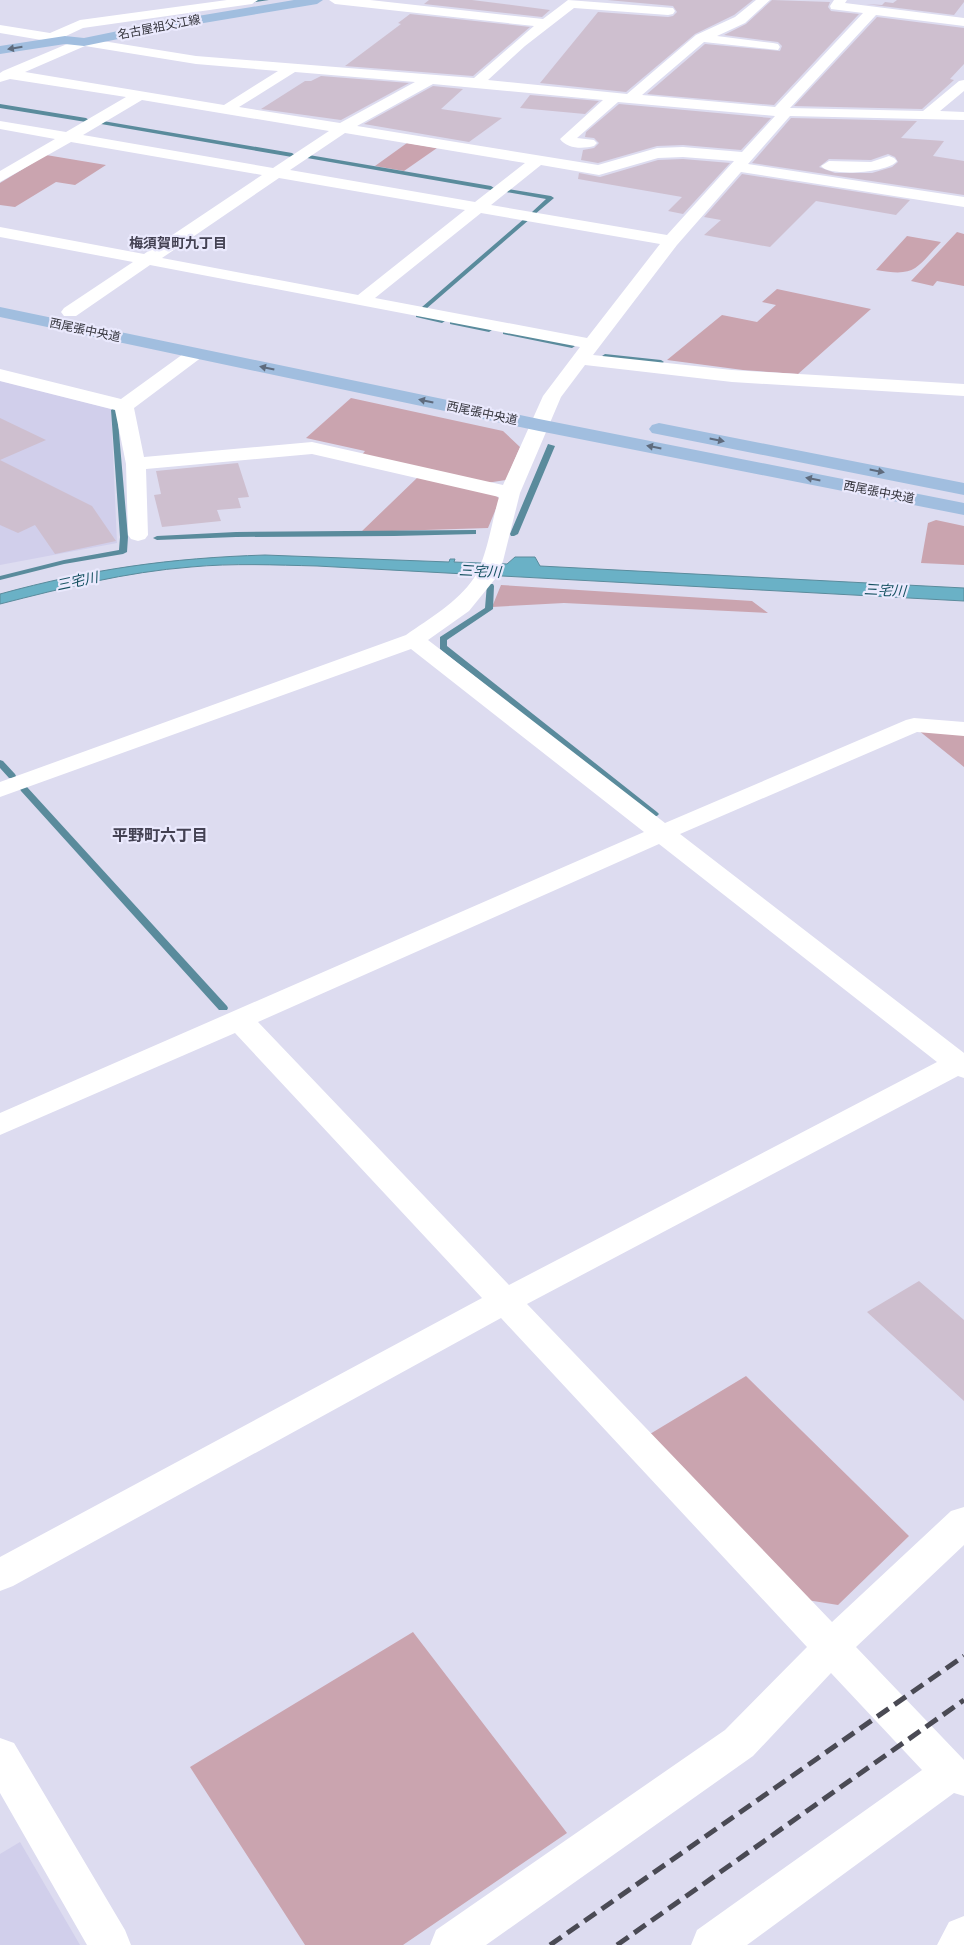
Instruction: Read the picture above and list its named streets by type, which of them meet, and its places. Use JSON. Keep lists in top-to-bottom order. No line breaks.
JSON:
{"streets":{"main road":["名古屋祖父江線","西尾張中央道"]},"districts":["梅須賀町九丁目","平野町六丁目"],"water":["三宅川"]}
